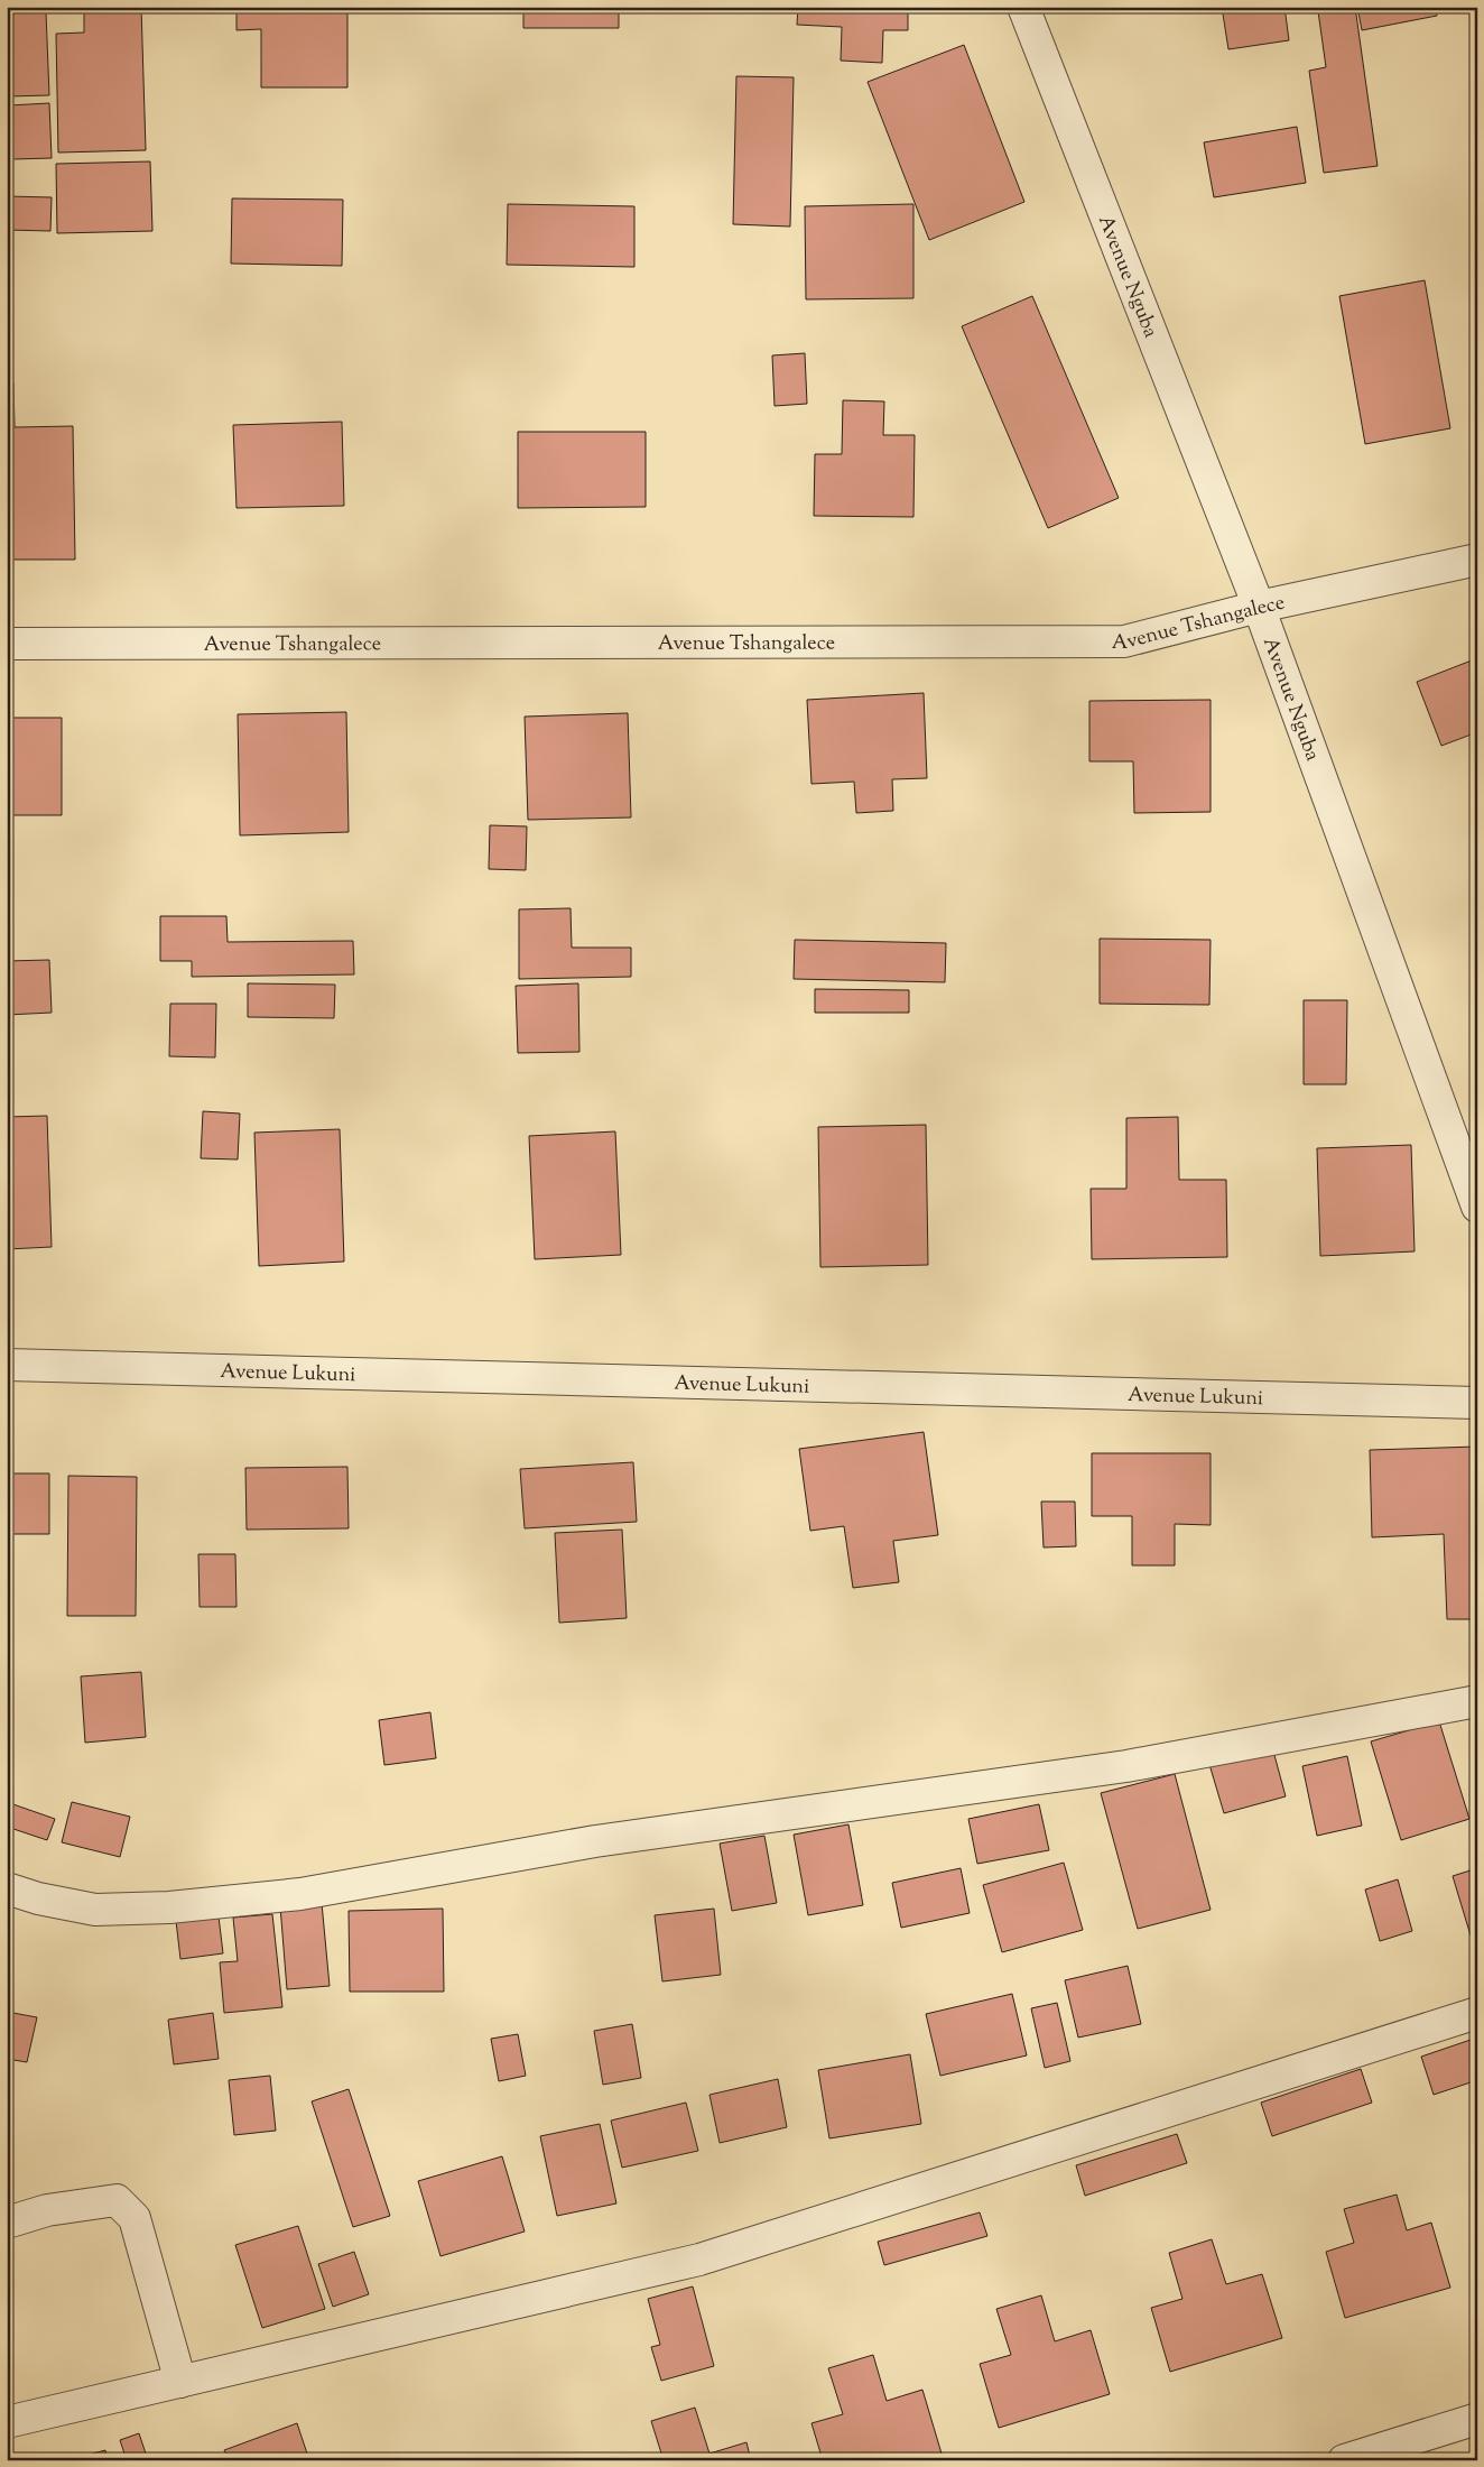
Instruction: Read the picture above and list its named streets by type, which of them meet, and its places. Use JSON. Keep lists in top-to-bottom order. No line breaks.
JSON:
{"streets":{"street":["Avenue Nguba","Avenue Tshangalece","Avenue Lukuni"]},"crossings":[["Avenue Nguba","Avenue Tshangalece"]]}
